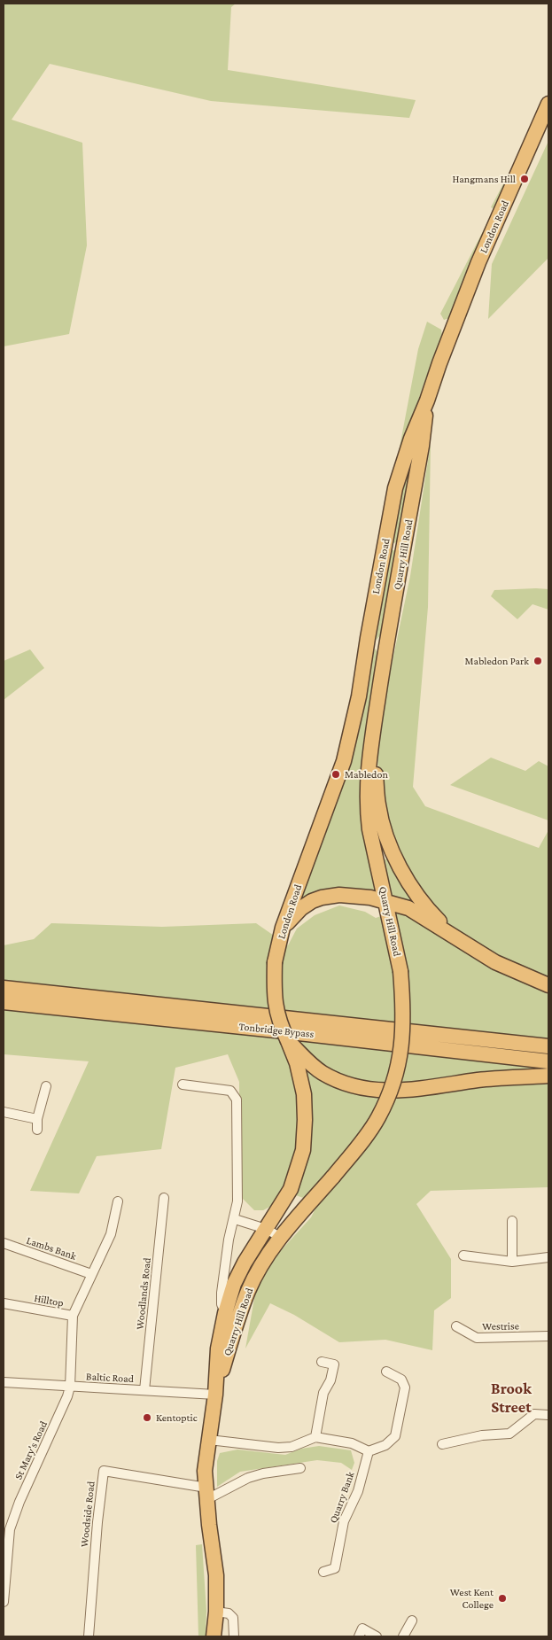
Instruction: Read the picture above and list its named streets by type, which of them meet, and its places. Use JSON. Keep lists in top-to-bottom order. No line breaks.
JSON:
{"streets":{"highway":["London Road","Quarry Hill Road","Tonbridge Bypass"],"street":["Lambs Bank","Woodlands Road","Hilltop","Westrise","Baltic Road","St Mary's Road","Quarry Bank","Woodside Road"]},"crossings":[["London Road","Quarry Hill Road"],["Quarry Hill Road","Baltic Road"],["Quarry Hill Road","Woodside Road"],["Woodlands Road","Baltic Road"],["Hilltop","Baltic Road"],["Hilltop","St Mary's Road"],["Baltic Road","St Mary's Road"]],"districts":["Brook Street"],"places":["Hangmans Hill","Mabledon Park","Mabledon","Kentoptic","West Kent College"]}
